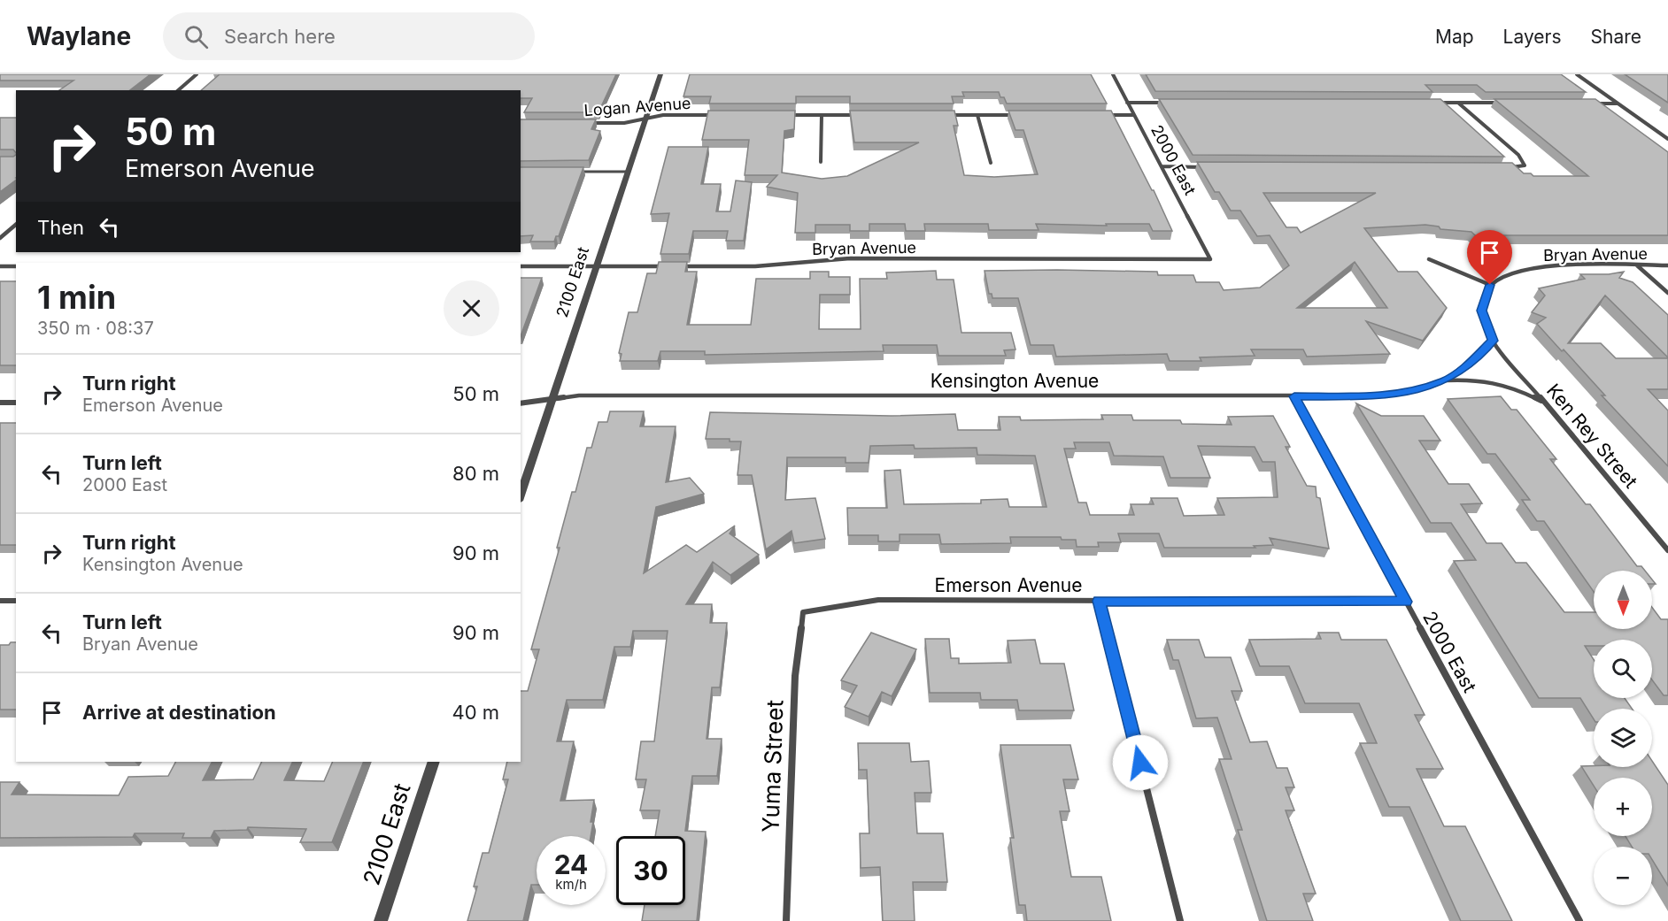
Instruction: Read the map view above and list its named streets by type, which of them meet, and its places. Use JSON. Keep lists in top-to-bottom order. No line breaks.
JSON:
{"streets":{"street":["Logan Avenue","2000 East","Bryan Avenue","2100 East","Kensington Avenue","Ken Rey Street","Emerson Avenue","Yuma Street"]},"crossings":[["Logan Avenue","2100 East"],["2000 East","Bryan Avenue"],["2000 East","Kensington Avenue"],["2000 East","Emerson Avenue"],["Bryan Avenue","2100 East"],["2100 East","Kensington Avenue"],["Kensington Avenue","Ken Rey Street"],["Emerson Avenue","Yuma Street"]],"north":"bottom","page":{"header":"Waylane","search":"Search here","nav":["Map","Layers","Share"],"turn":["50 m","Emerson Avenue"],"then":"Then","heading":["1 min","350 m · 08:37"],"list":[{"name":"Turn right","note":"Emerson Avenue","value":"50 m"},{"name":"Turn left","note":"2000 East","value":"80 m"},{"name":"Turn right","note":"Kensington Avenue","value":"90 m"},{"name":"Turn left","note":"Bryan Avenue","value":"90 m"},{"name":"Arrive at destination","value":"40 m"}],"map_buttons":["+","−"],"speed":"24 km/h","limit":"30"}}
